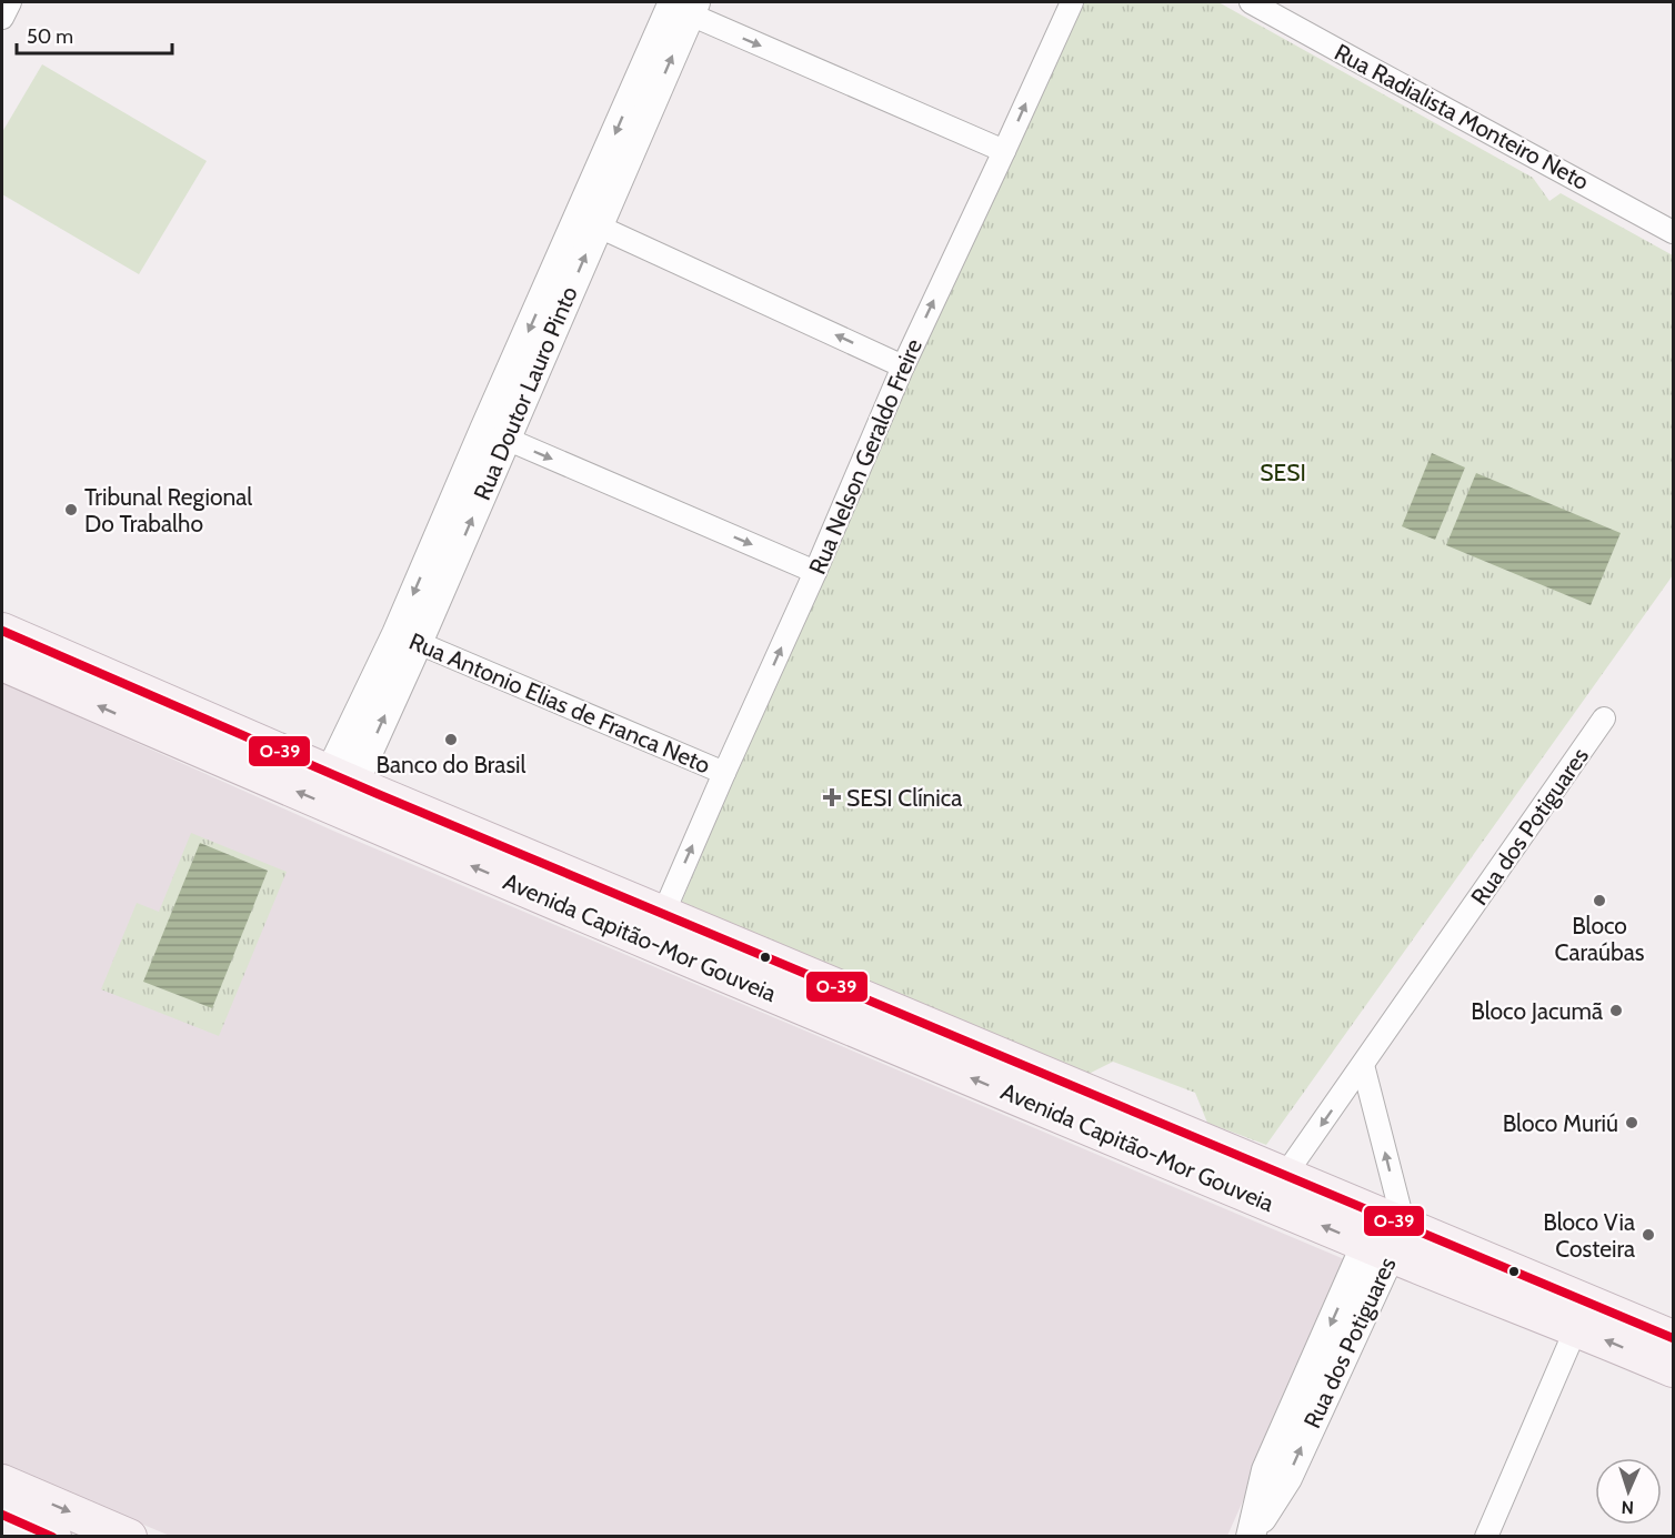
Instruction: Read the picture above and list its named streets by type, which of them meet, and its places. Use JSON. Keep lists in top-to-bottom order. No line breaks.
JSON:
{"streets":{"main road":["Avenida Capitão-Mor Gouveia"],"street":["Rua Radialista Monteiro Neto","Rua Doutor Lauro Pinto","Rua Nelson Geraldo Freire","Rua Antonio Elias de Franca Neto","Rua dos Potiguares"]},"crossings":[["Rua Doutor Lauro Pinto","Rua Antonio Elias de Franca Neto"],["Rua Doutor Lauro Pinto","Avenida Capitão-Mor Gouveia"],["Rua Nelson Geraldo Freire","Rua Antonio Elias de Franca Neto"],["Rua Nelson Geraldo Freire","Avenida Capitão-Mor Gouveia"],["Rua dos Potiguares","Avenida Capitão-Mor Gouveia"]],"one_way":["Rua Nelson Geraldo Freire"],"parks":["SESI"],"places":{"other":["Tribunal Regional Do Trabalho","Banco do Brasil","Bloco Caraúbas","Bloco Jacumã","Bloco Muriú","Bloco Via Costeira"],"health":["SESI Clínica"]},"lines":["transit line O-39"],"scale_bar":"50 m","north":"bottom"}
